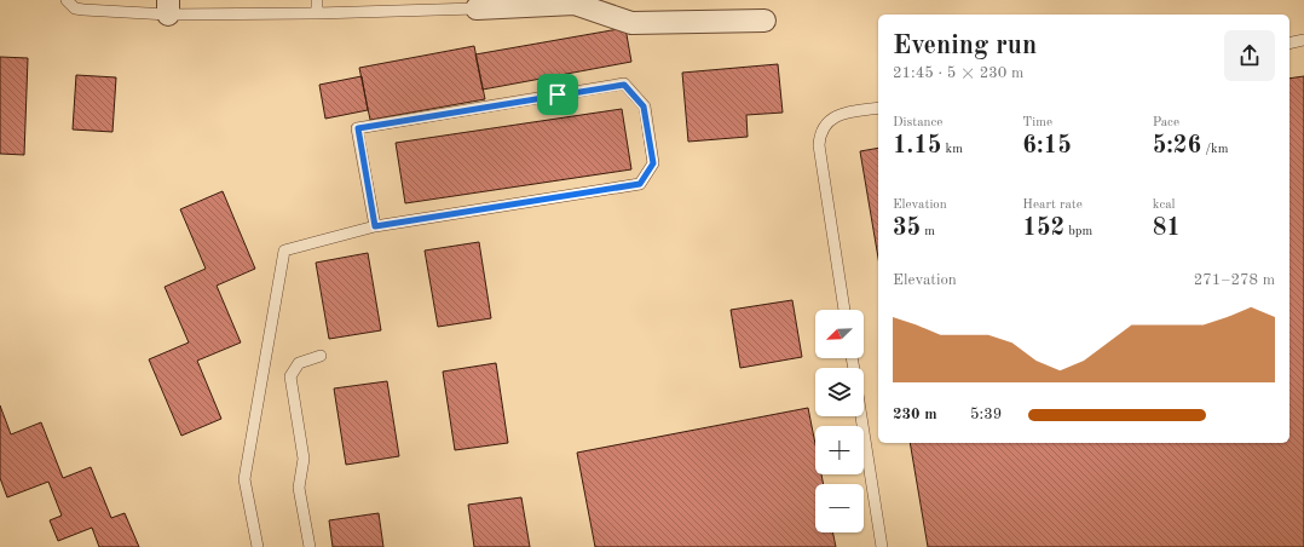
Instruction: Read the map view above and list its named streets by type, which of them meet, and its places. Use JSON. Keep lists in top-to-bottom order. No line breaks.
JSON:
{"north":"bottom left","page":{"heading":["Evening run","21:45 · 5 × 230 m"],"stats":[["Distance","1.15 km"],["Time","6:15"],["Pace","5:26 /km"],["Elevation","35 m"],["Heart rate","152 bpm"],["kcal","81"]],"chart":["Elevation","271–278 m"],"map_buttons":["+","−"],"list":[{"name":"230 m","note":"5:39"}]}}
